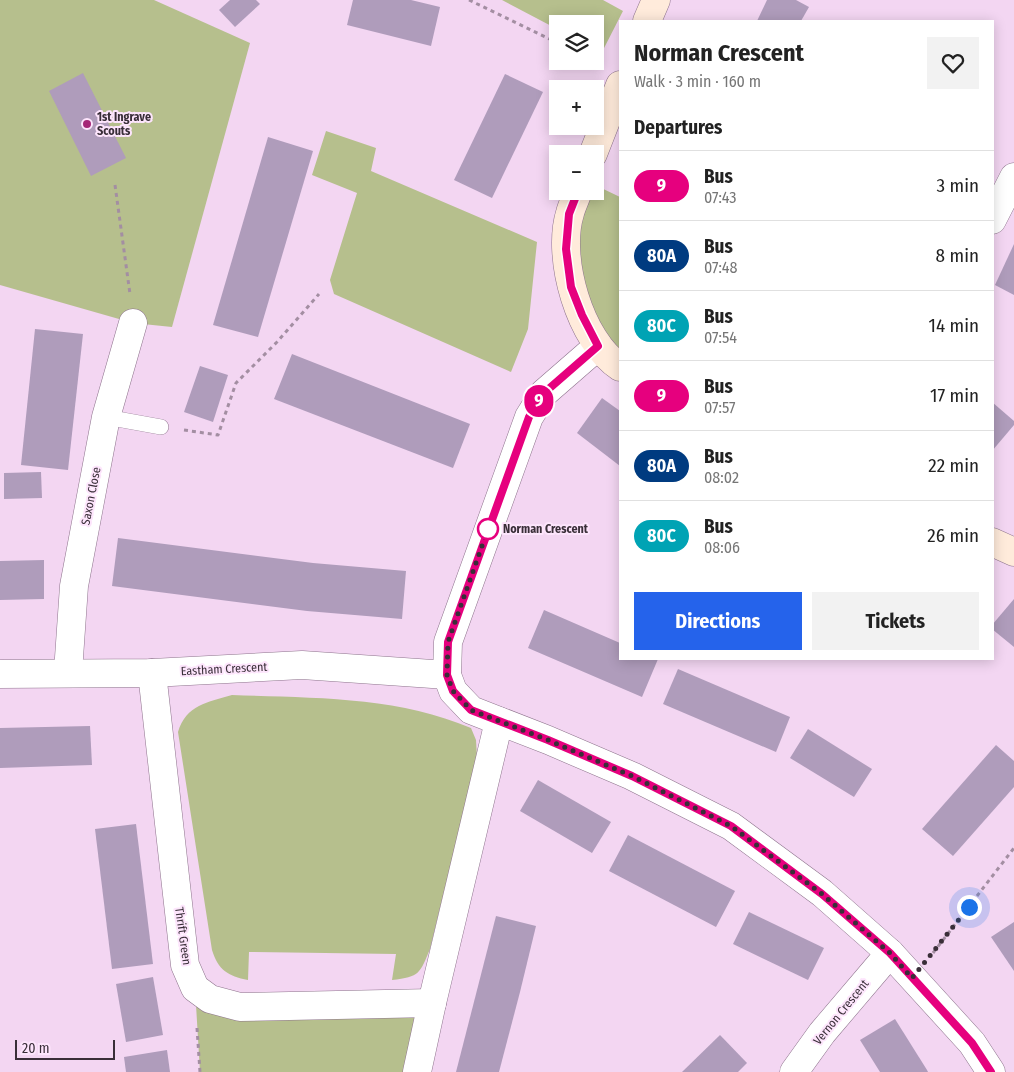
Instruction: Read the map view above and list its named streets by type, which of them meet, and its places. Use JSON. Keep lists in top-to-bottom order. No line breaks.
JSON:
{"streets":{"street":["Saxon Close","Eastham Crescent","Thrift Green","Vernon Crescent"]},"crossings":[["Saxon Close","Eastham Crescent"],["Eastham Crescent","Thrift Green"]],"places":["1st Ingrave Scouts","Norman Crescent"],"lines":["bus line 9"],"scale_bar":"20 m","page":{"on_map":"9","map_buttons":["+","−"],"heading":[["Norman Crescent","Walk · 3 min · 160 m"],"Departures"],"list":[{"mark":"9","name":"Bus","note":"07:43","value":"3 min"},{"mark":"80A","name":"Bus","note":"07:48","value":"8 min"},{"mark":"80C","name":"Bus","note":"07:54","value":"14 min"},{"mark":"9","name":"Bus","note":"07:57","value":"17 min"},{"mark":"80A","name":"Bus","note":"08:02","value":"22 min"},{"mark":"80C","name":"Bus","note":"08:06","value":"26 min"}],"buttons":["Directions","Tickets"],"scale":"20 m"}}
